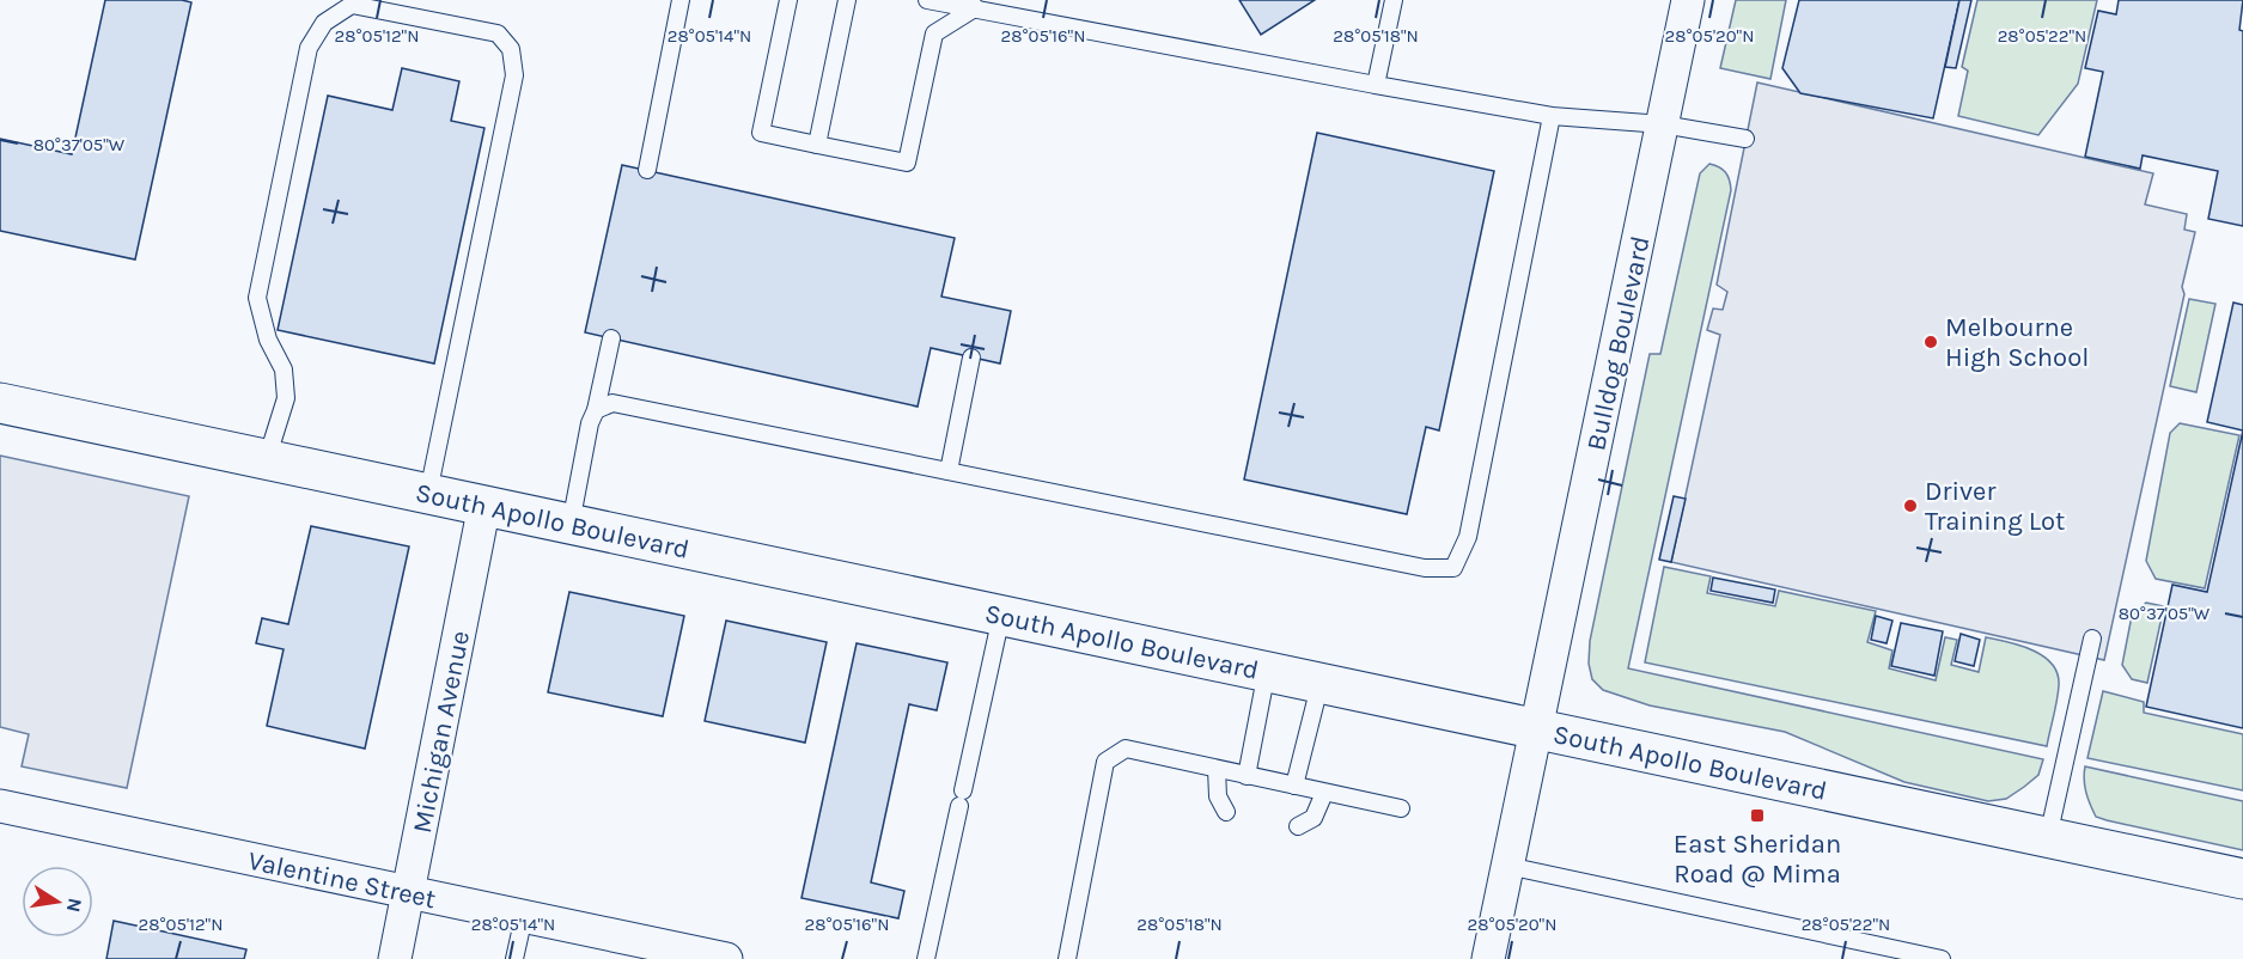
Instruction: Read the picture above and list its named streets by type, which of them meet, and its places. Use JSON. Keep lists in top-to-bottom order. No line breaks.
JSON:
{"streets":{"street":["Bulldog Boulevard","South Apollo Boulevard","Michigan Avenue","Valentine Street"]},"crossings":[["Bulldog Boulevard","South Apollo Boulevard"],["South Apollo Boulevard","Michigan Avenue"],["Michigan Avenue","Valentine Street"]],"places":{"other":["Melbourne High School","Driver Training Lot"],"transit":["East Sheridan Road @ Mima"]},"north":"right","coordinates":["28°05'12\"N","28°05'14\"N","28°05'16\"N","28°05'18\"N","28°05'20\"N","28°05'22\"N","80°37'05\"W"]}
